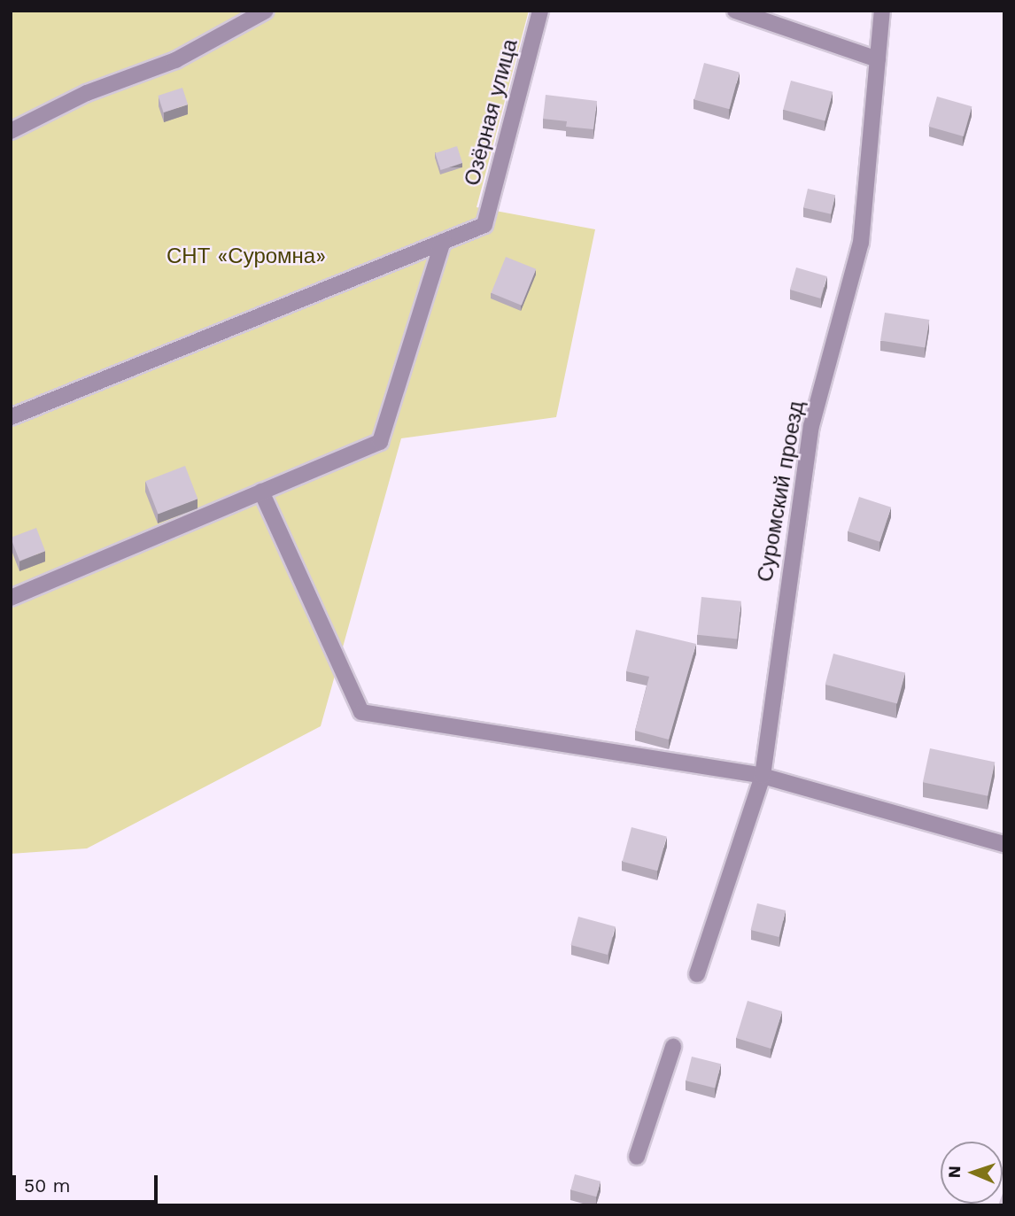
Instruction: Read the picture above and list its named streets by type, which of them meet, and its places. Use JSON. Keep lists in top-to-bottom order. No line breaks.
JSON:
{"streets":{"street":["Озёрная улица","Суромский проезд"]},"parks":["СНТ «Суромна»"],"scale_bar":"50 m","north":"left"}
